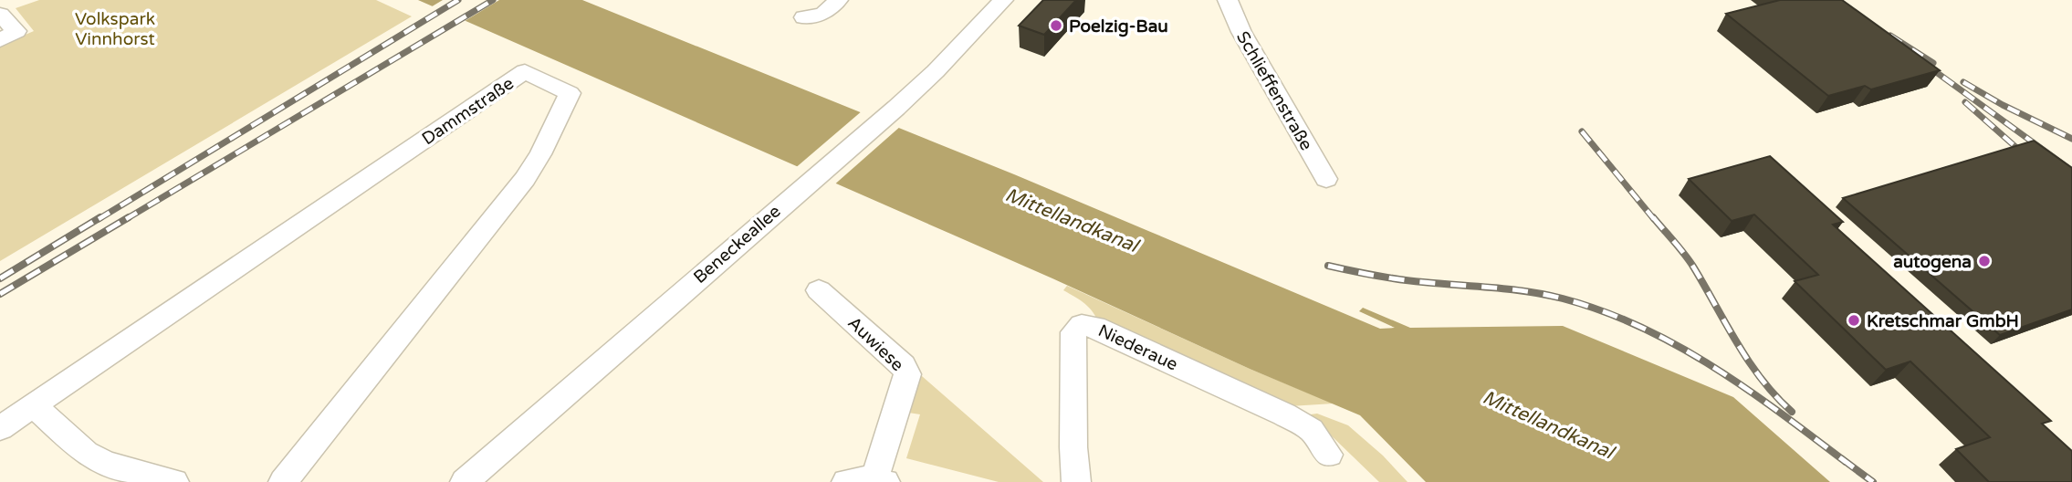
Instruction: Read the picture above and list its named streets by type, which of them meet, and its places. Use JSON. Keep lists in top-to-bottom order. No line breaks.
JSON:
{"streets":{"street":["Schlieffenstraße","Dammstraße","Beneckeallee","Auwiese","Niederaue"]},"water":["Mittellandkanal"],"parks":["Volkspark Vinnhorst"],"places":["Poelzig-Bau","autogena","Kretschmar GmbH"]}
